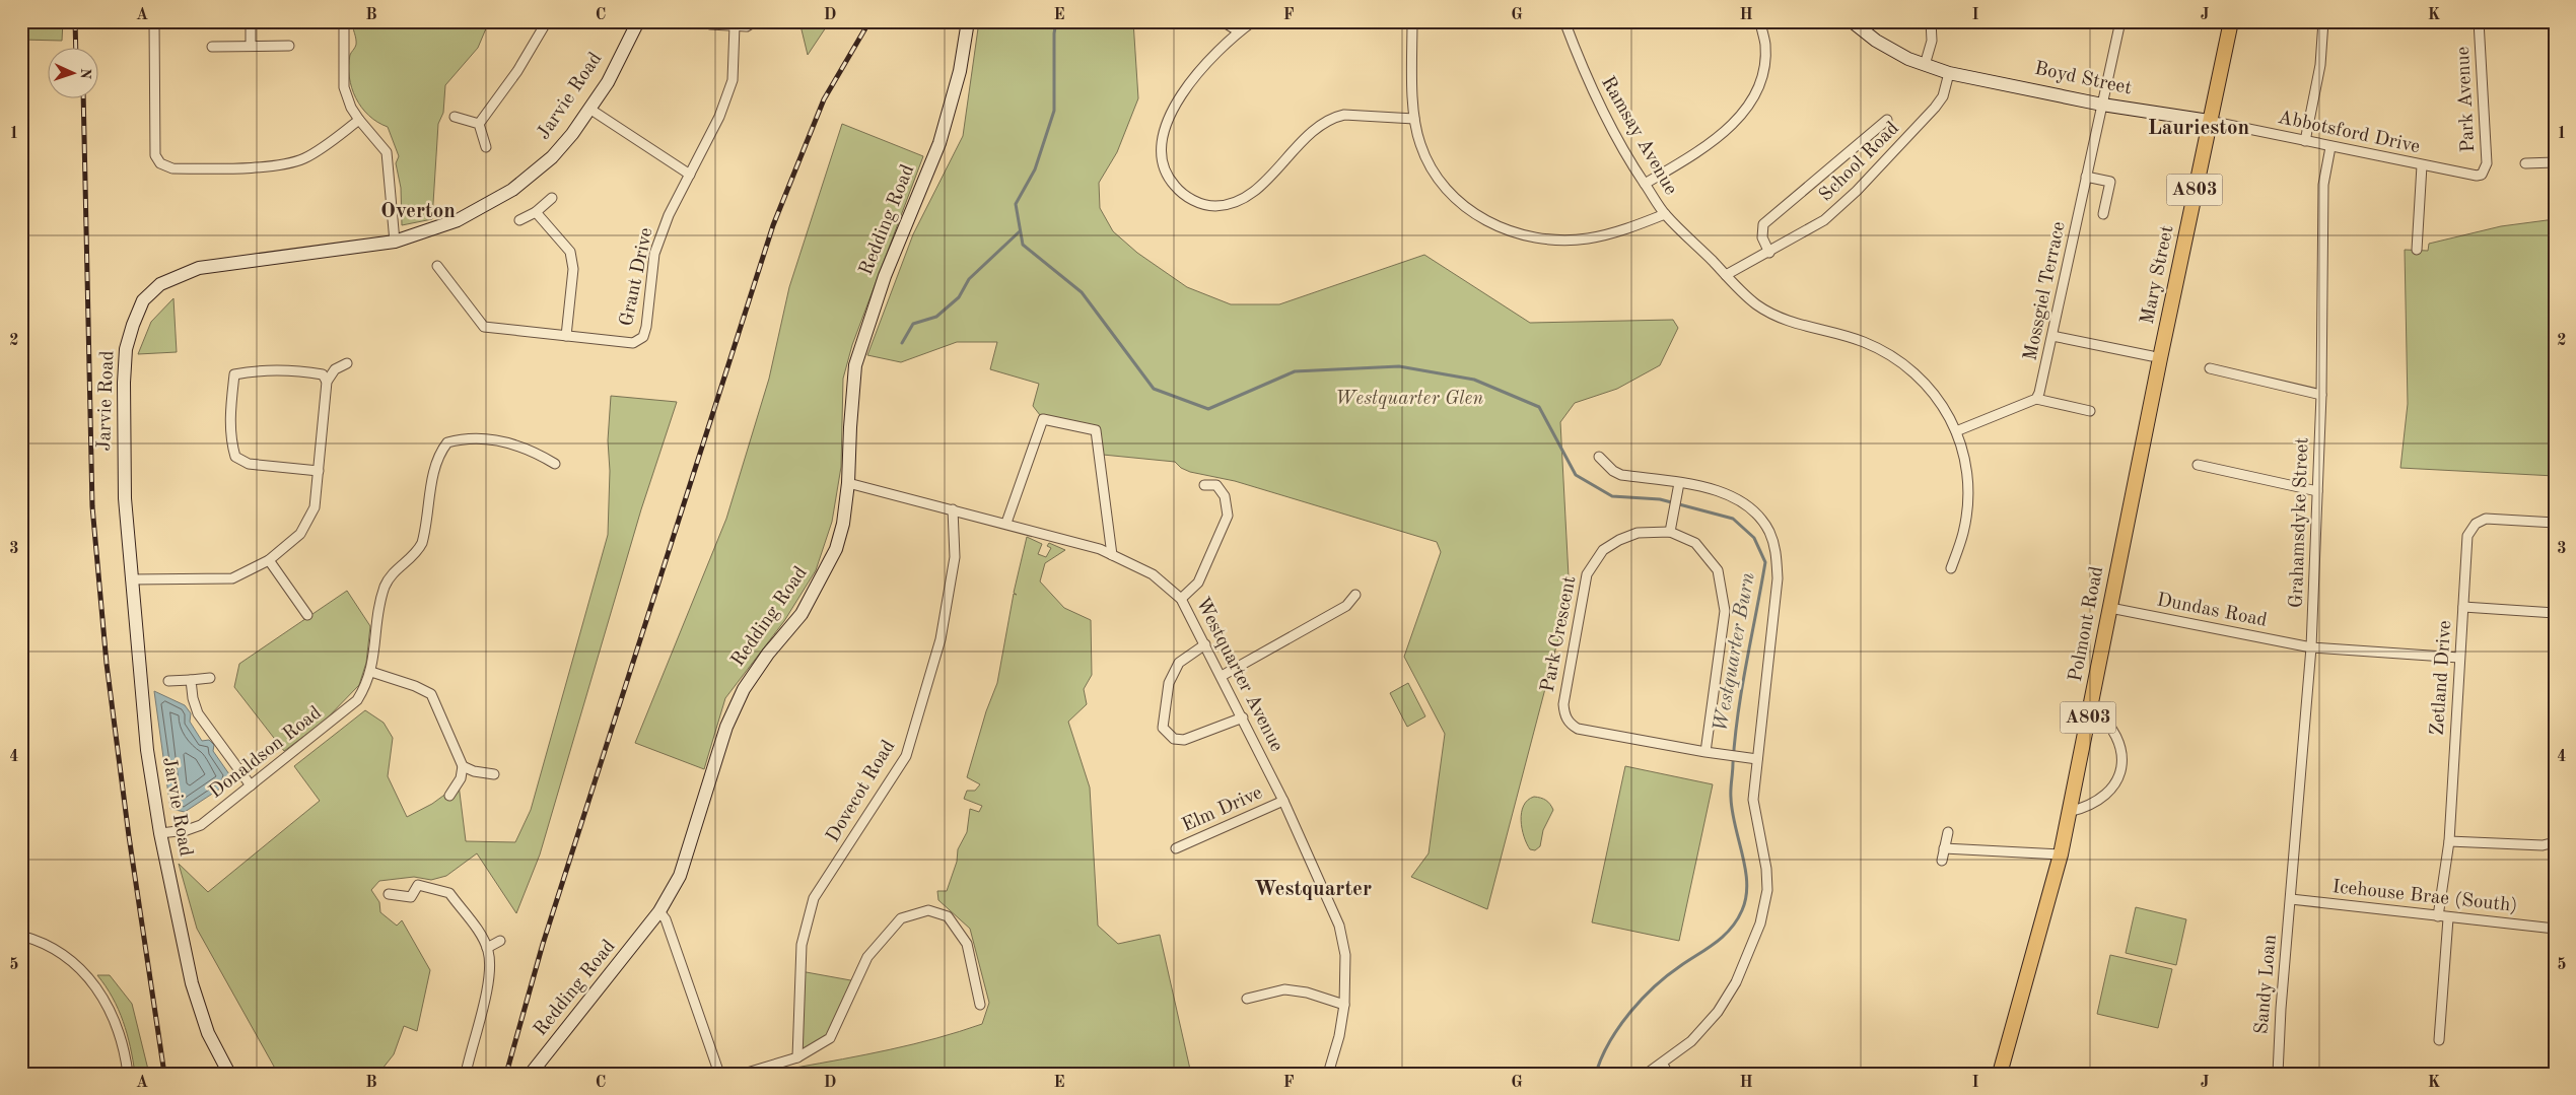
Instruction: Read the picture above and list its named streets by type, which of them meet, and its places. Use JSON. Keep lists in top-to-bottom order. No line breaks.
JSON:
{"streets":{"main road":["A803","Mary Street","Polmont Road"],"street":["Boyd Street","Jarvie Road","Park Avenue","Abbotsford Drive","Ramsay Avenue","School Road","Redding Road","Grant Drive","Mossgiel Terrace","Grahamsdyke Street","Dundas Road","Park Crescent","Westquarter Avenue","Zetland Drive","Donaldson Road","Dovecot Road","Elm Drive","Icehouse Brae (South)","Sandy Loan"]},"crossings":[["Boyd Street","Abbotsford Drive"],["Boyd Street","School Road"],["Boyd Street","Mary Street"],["Boyd Street","Mossgiel Terrace"],["Jarvie Road","Donaldson Road"],["Park Avenue","Abbotsford Drive"],["Abbotsford Drive","Mary Street"],["Abbotsford Drive","Grahamsdyke Street"],["Ramsay Avenue","School Road"],["Redding Road","Westquarter Avenue"],["Mary Street","Polmont Road"],["Grahamsdyke Street","Dundas Road"],["Grahamsdyke Street","Icehouse Brae (South)"],["Grahamsdyke Street","Sandy Loan"],["Dundas Road","Polmont Road"],["Dundas Road","Zetland Drive"],["Westquarter Avenue","Dovecot Road"],["Westquarter Avenue","Elm Drive"],["Zetland Drive","Icehouse Brae (South)"],["Icehouse Brae (South)","Sandy Loan"]],"districts":["Laurieston","Overton","Westquarter"],"water":["Westquarter Burn"],"parks":["Westquarter Glen"],"north":"right","grid":{"columns":["A","B","C","D","E","F","G","H","I","J","K"],"rows":["1","2","3","4","5"]}}
